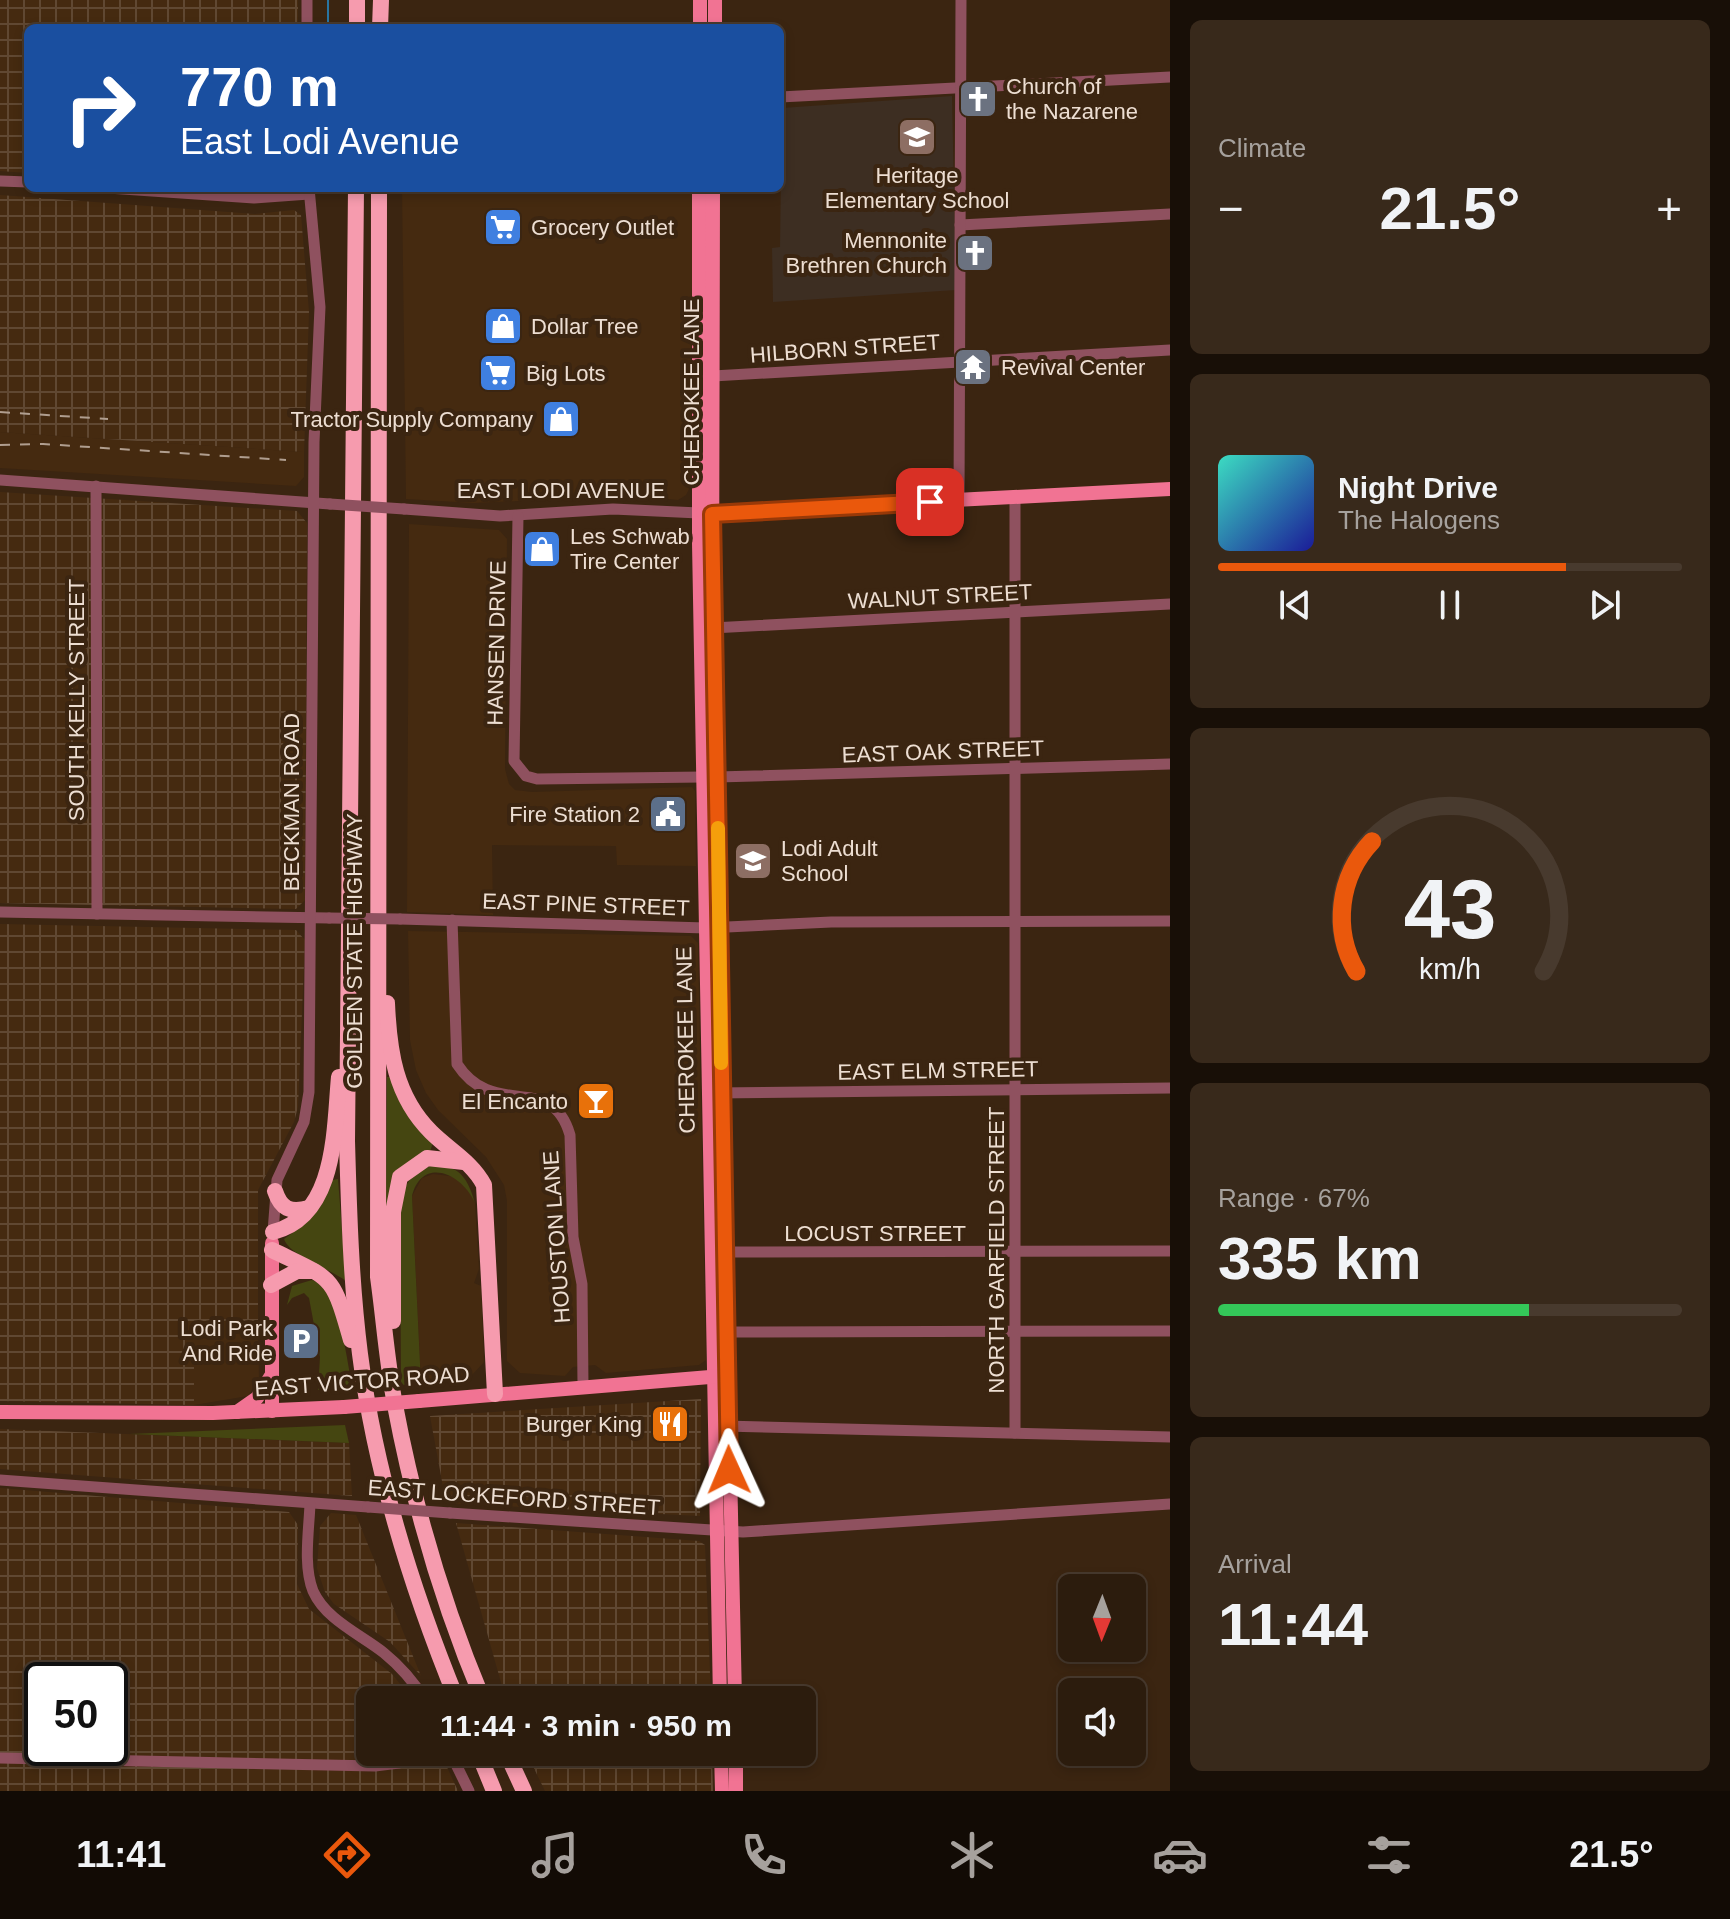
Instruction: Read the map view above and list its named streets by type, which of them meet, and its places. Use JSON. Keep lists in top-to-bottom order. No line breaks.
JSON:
{"streets":{"highway":["GOLDEN STATE HIGHWAY"],"main road":["CHEROKEE LANE","EAST LODI AVENUE","BECKMAN ROAD","EAST VICTOR ROAD"],"street":["HILBORN STREET","WALNUT STREET","HANSEN DRIVE","SOUTH KELLY STREET","EAST OAK STREET","EAST PINE STREET","EAST ELM STREET","LOCUST STREET","HOUSTON LANE","NORTH GARFIELD STREET","EAST LOCKEFORD STREET"]},"crossings":[["HILBORN STREET","CHEROKEE LANE"],["CHEROKEE LANE","EAST LODI AVENUE"],["CHEROKEE LANE","WALNUT STREET"],["CHEROKEE LANE","EAST OAK STREET"],["CHEROKEE LANE","EAST PINE STREET"],["CHEROKEE LANE","EAST ELM STREET"],["CHEROKEE LANE","LOCUST STREET"],["CHEROKEE LANE","EAST VICTOR ROAD"],["CHEROKEE LANE","EAST LOCKEFORD STREET"],["EAST LODI AVENUE","HANSEN DRIVE"],["EAST LODI AVENUE","SOUTH KELLY STREET"],["EAST LODI AVENUE","BECKMAN ROAD"],["EAST LODI AVENUE","NORTH GARFIELD STREET"],["WALNUT STREET","NORTH GARFIELD STREET"],["HANSEN DRIVE","EAST OAK STREET"],["SOUTH KELLY STREET","EAST PINE STREET"],["EAST OAK STREET","NORTH GARFIELD STREET"],["BECKMAN ROAD","EAST PINE STREET"],["BECKMAN ROAD","EAST VICTOR ROAD"],["EAST PINE STREET","HOUSTON LANE"],["EAST PINE STREET","NORTH GARFIELD STREET"],["EAST ELM STREET","NORTH GARFIELD STREET"],["LOCUST STREET","NORTH GARFIELD STREET"],["HOUSTON LANE","EAST VICTOR ROAD"]],"places":{"church":["Church of the Nazarene","Mennonite Brethren Church"],"school or university":["Heritage Elementary School","Lodi Adult School"],"supermarket":["Grocery Outlet","Big Lots"],"shop":["Dollar Tree","Tractor Supply Company","Les Schwab Tire Center"],"temple":["Revival Center"],"public building":["Fire Station 2"],"bar":["El Encanto"],"parking":["Lodi Park And Ride"],"restaurant":["Burger King"]},"north":"bottom","page":{"tile":["Climate",["Range · 67%","335 km"],["Arrival","11:44"]],"turn":["770 m","East Lodi Avenue"],"heat":["−","21.5°","+"],"song":["Night Drive","The Halogens"],"limit":"50","trip":"11:44 · 3 min · 950 m","tabs":["11:41","21.5°"],"gauge":["43","km/h"]}}
